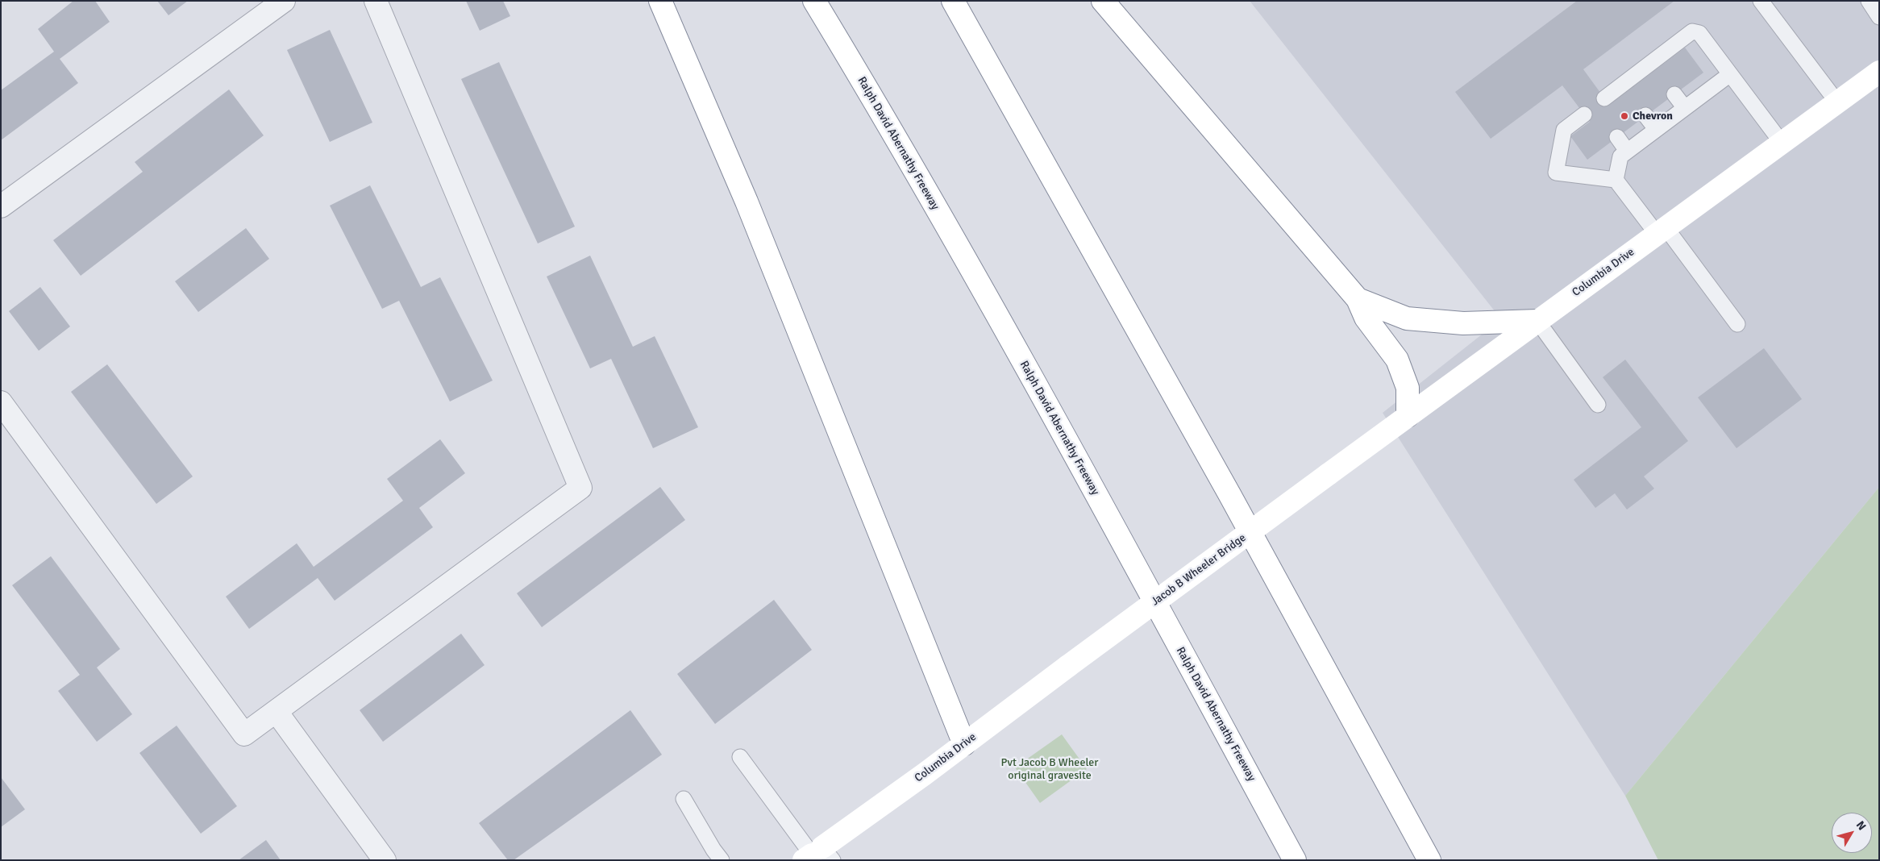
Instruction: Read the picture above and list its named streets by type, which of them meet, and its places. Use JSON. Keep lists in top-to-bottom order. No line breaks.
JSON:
{"streets":{"main road":["Ralph David Abernathy Freeway","Columbia Drive","Jacob B Wheeler Bridge"]},"crossings":[["Columbia Drive","Jacob B Wheeler Bridge"]],"parks":["Pvt Jacob B Wheeler original gravesite"],"places":["Chevron"],"north":"top right"}
